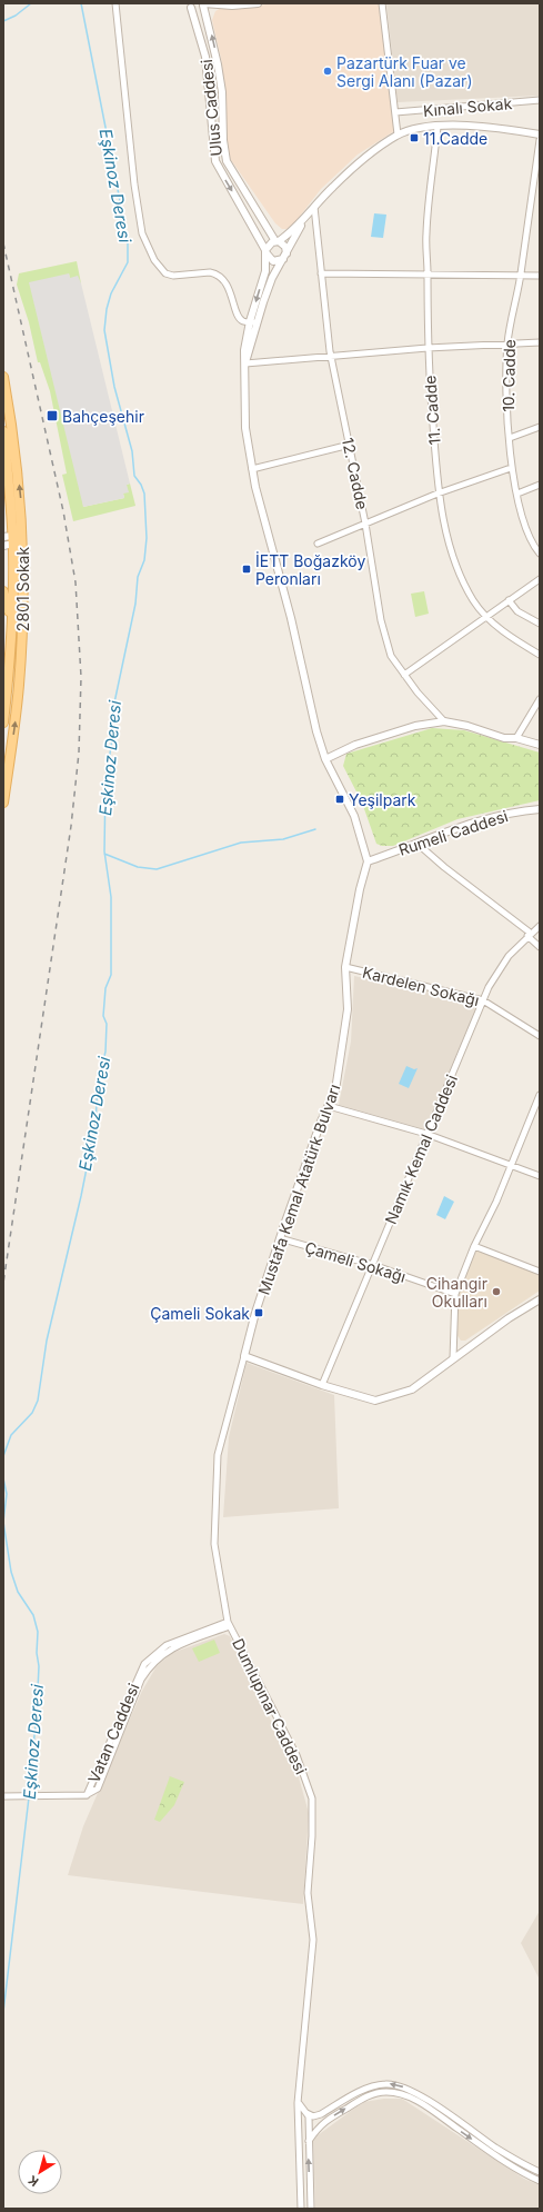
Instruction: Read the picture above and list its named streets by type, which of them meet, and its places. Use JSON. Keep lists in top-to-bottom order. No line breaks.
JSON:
{"streets":{"main road":["2801 Sokak"],"street":["Kınalı Sokak","Ulus Caddesi","10. Cadde","11. Cadde","12. Cadde","Rumeli Caddesi","Kardelen Sokağı","Namık Kemal Caddesi","Mustafa Kemal Atatürk Bulvarı","Çameli Sokağı","Dumlupınar Caddesi","Vatan Caddesi"]},"crossings":[["Rumeli Caddesi","Mustafa Kemal Atatürk Bulvarı"],["Kardelen Sokağı","Namık Kemal Caddesi"],["Kardelen Sokağı","Mustafa Kemal Atatürk Bulvarı"],["Namık Kemal Caddesi","Çameli Sokağı"],["Mustafa Kemal Atatürk Bulvarı","Çameli Sokağı"],["Mustafa Kemal Atatürk Bulvarı","Dumlupınar Caddesi"],["Dumlupınar Caddesi","Vatan Caddesi"]],"water":["Eşkinoz Deresi"],"places":{"other":["Pazartürk Fuar ve Sergi Alanı (Pazar)","Cihangir Okulları"],"transit":["11.Cadde","Bahçeşehir","İETT Boğazköy Peronları","Yeşilpark","Çameli Sokak"]},"north":"bottom left"}
